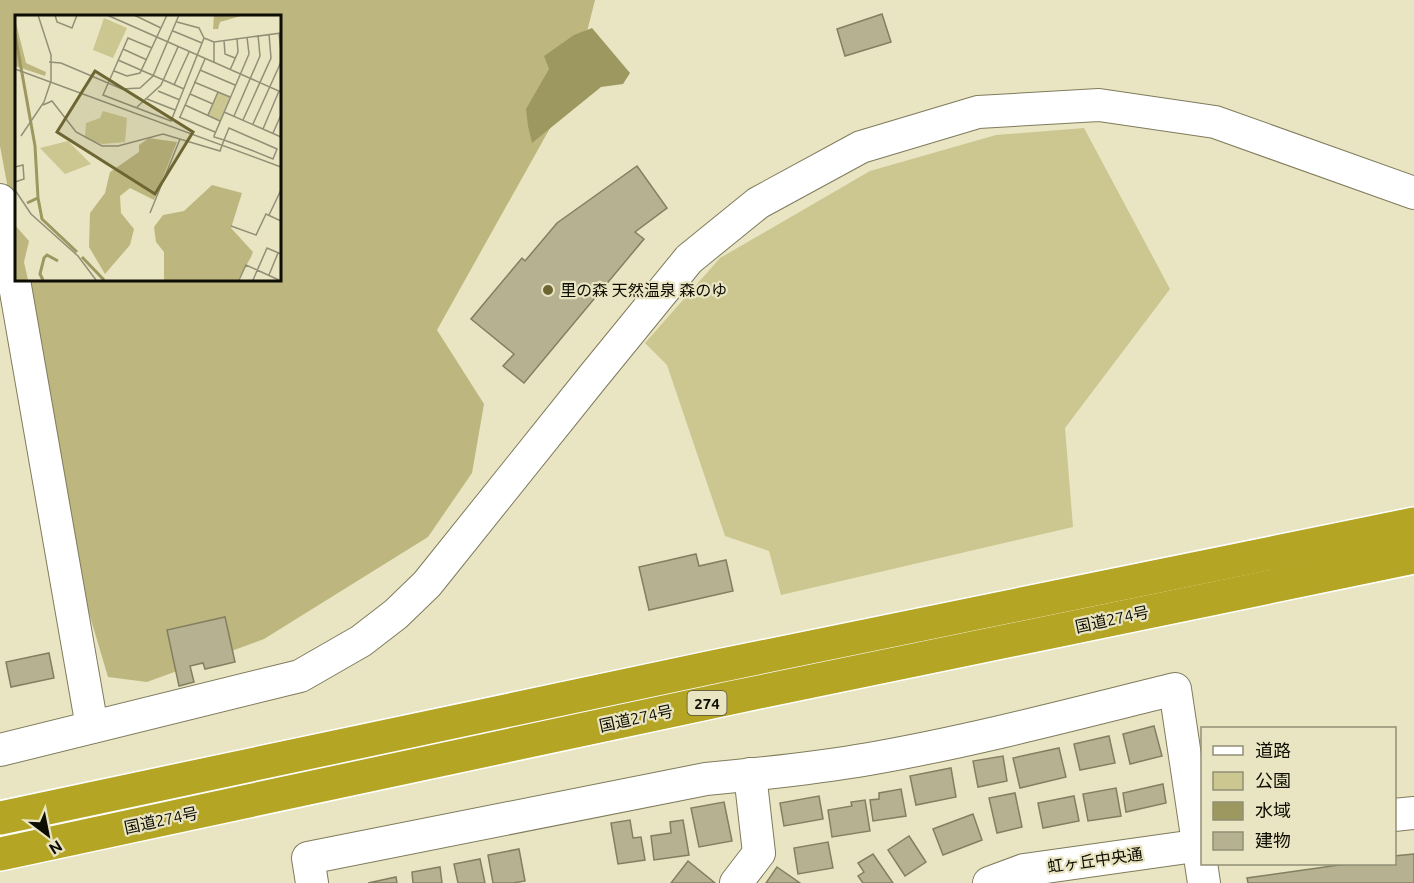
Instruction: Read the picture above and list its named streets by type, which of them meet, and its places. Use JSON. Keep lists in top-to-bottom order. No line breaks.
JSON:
{"streets":{"highway":["国道274号","274"],"street":["虹ヶ丘中央通"]},"places":["里の森 天然温泉 森のゆ"],"legend":["道路","公園","水域","建物"],"north":"bottom right"}
